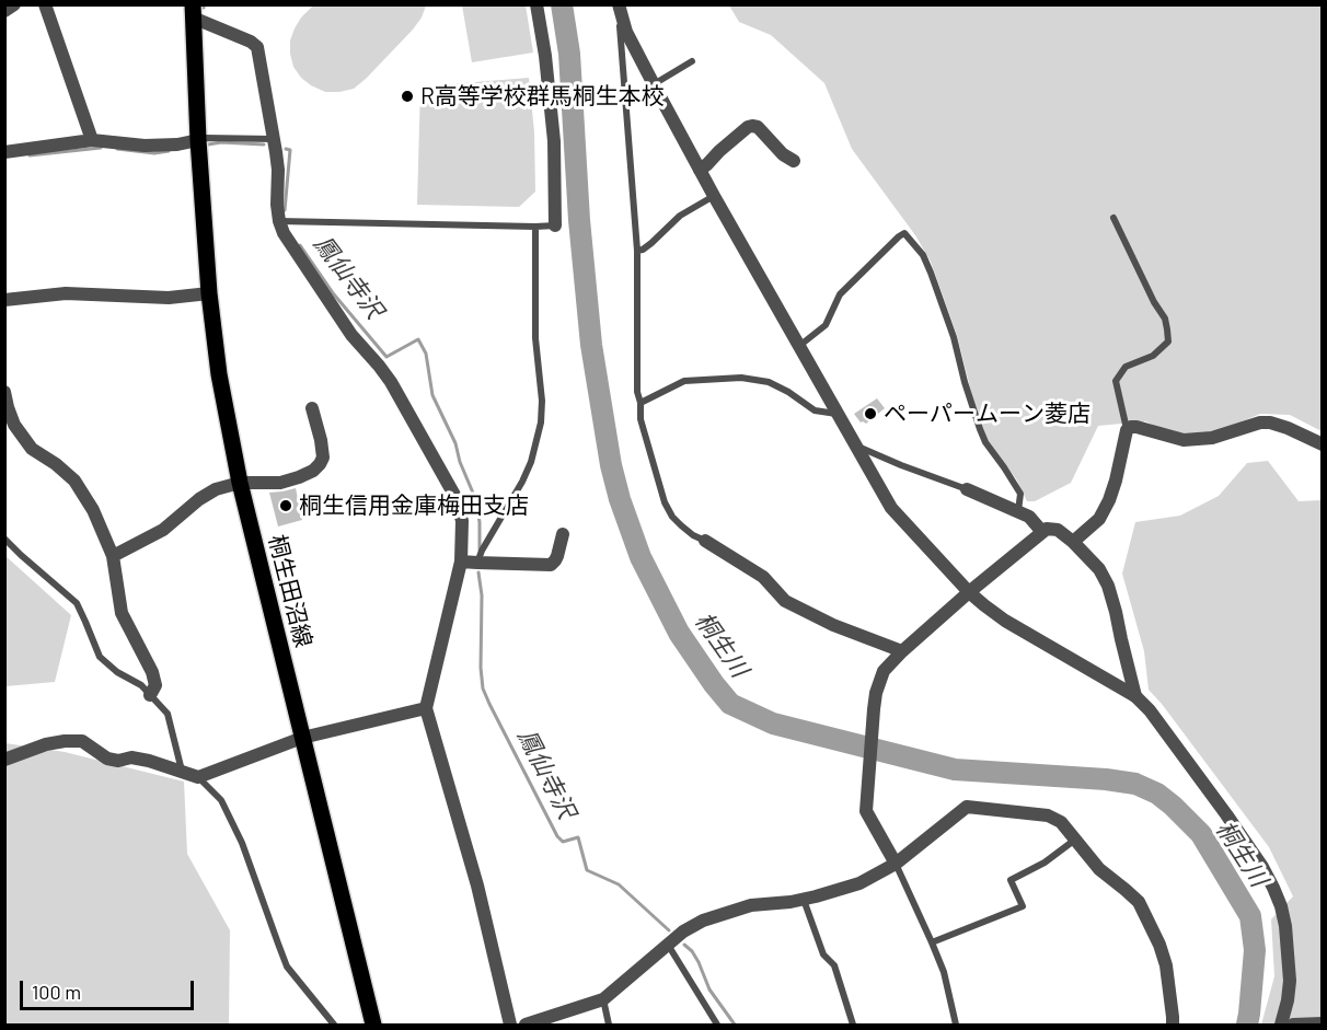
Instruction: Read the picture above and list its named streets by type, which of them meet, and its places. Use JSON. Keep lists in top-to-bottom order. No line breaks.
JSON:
{"streets":{"main road":["桐生田沼線"]},"water":["鳳仙寺沢","桐生川"],"places":["R高等学校群馬桐生本校","ペーパームーン菱店","桐生信用金庫梅田支店"],"scale_bar":"100 m"}
